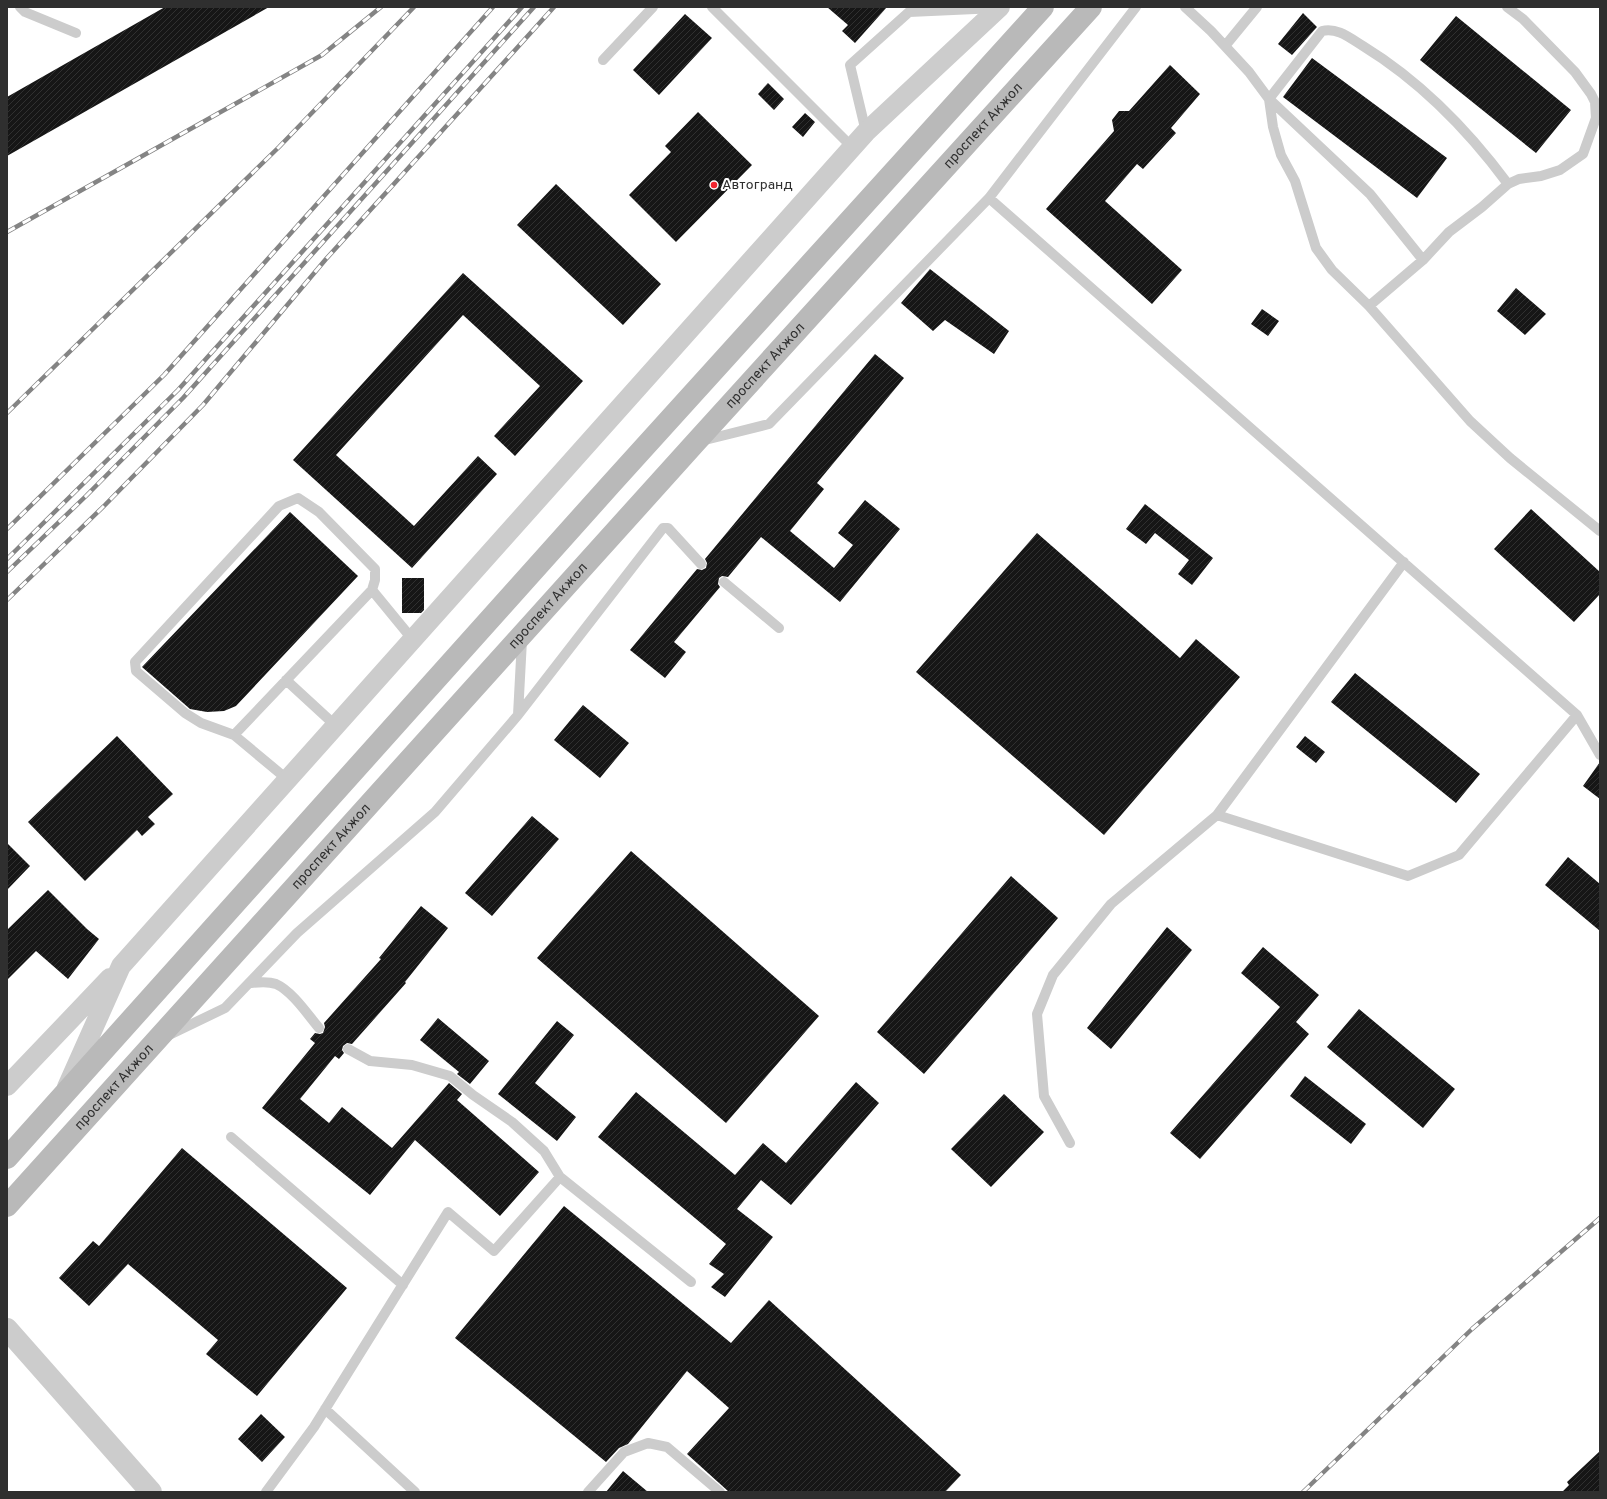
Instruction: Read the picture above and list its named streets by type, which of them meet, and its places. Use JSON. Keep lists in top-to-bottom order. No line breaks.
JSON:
{"streets":{"main road":["проспект Акжол"]},"places":["Автогранд"]}
